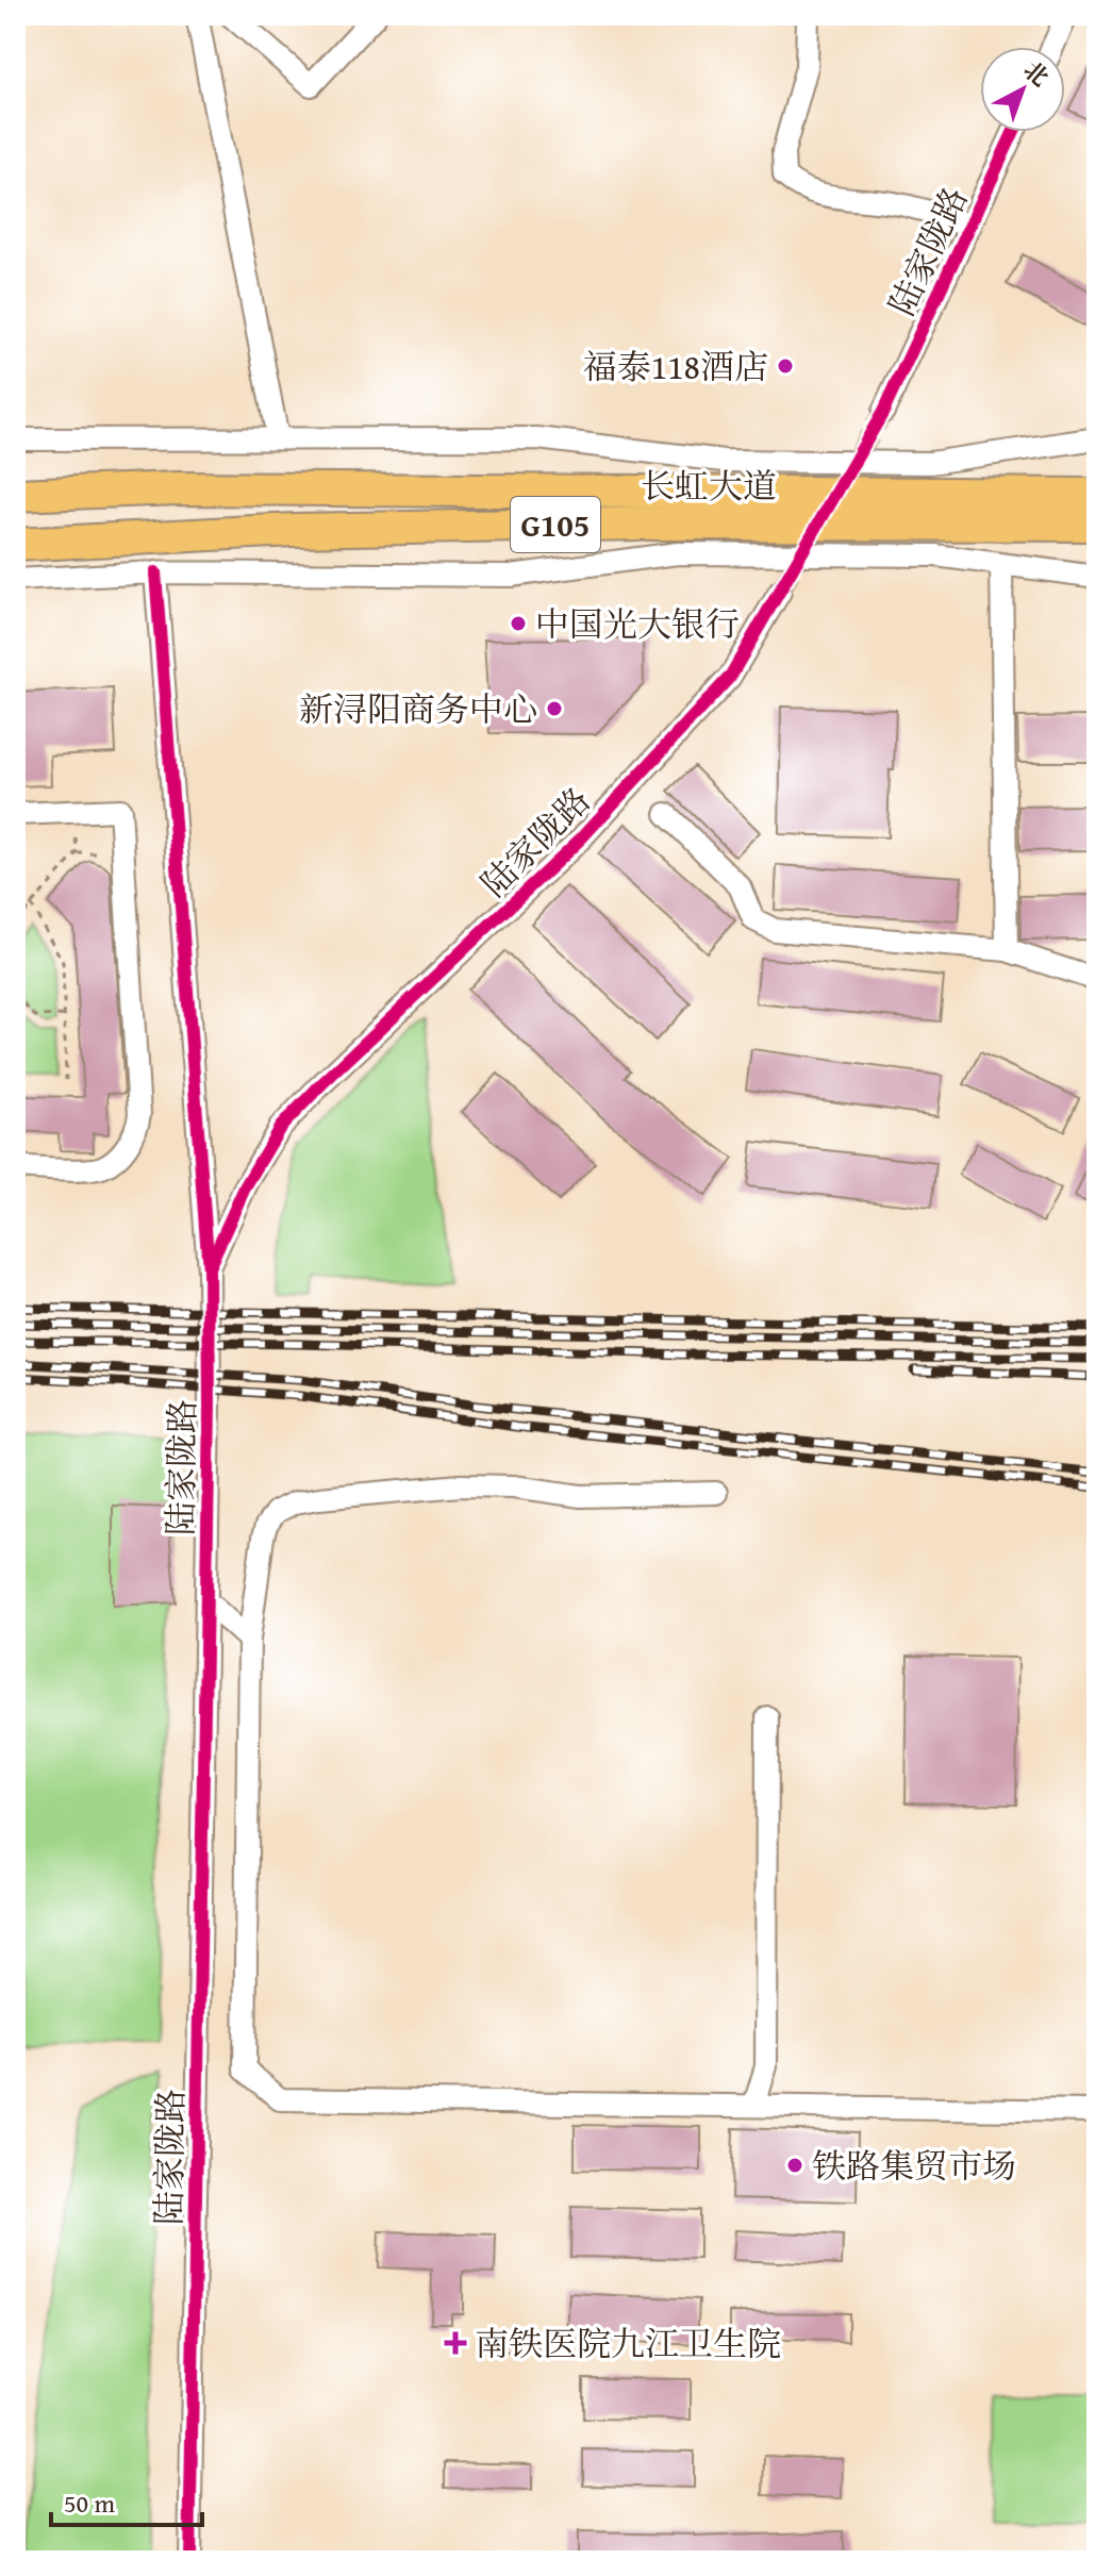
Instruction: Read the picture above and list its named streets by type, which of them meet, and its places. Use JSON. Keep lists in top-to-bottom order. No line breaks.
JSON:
{"streets":{"highway":["长虹大道","G105"],"street":["陆家陇路"]},"places":{"other":["福泰118酒店","中国光大银行","新浔阳商务中心","铁路集贸市场"],"health":["南铁医院九江卫生院"]},"scale_bar":"50 m","north":"top right"}
